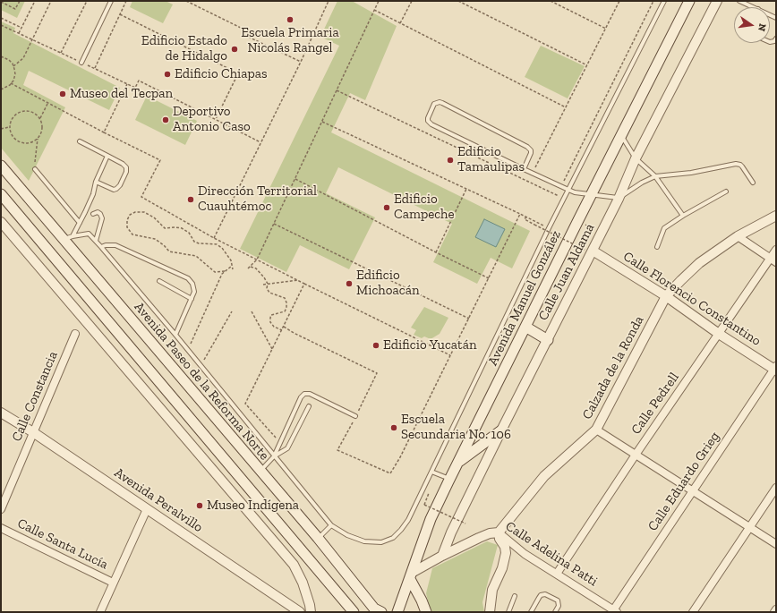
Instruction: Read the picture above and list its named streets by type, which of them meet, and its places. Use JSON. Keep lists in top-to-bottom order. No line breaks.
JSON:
{"streets":{"main road":["Avenida Manuel González","Avenida Paseo de la Reforma Norte"],"street":["Calle Juan Aldama","Calle Florencio Constantino","Calzada de la Ronda","Calle Constancia","Calle Pedrell","Calle Eduardo Grieg","Avenida Peralvillo","Calle Santa Lucía","Calle Adelina Patti"]},"crossings":[["Calle Juan Aldama","Calle Florencio Constantino"],["Calle Juan Aldama","Calle Adelina Patti"],["Avenida Manuel González","Calle Adelina Patti"],["Calle Florencio Constantino","Calzada de la Ronda"],["Calle Florencio Constantino","Calle Pedrell"],["Calle Florencio Constantino","Calle Eduardo Grieg"],["Calzada de la Ronda","Calle Adelina Patti"],["Calle Constancia","Avenida Peralvillo"],["Calle Pedrell","Calle Adelina Patti"],["Calle Eduardo Grieg","Calle Adelina Patti"]],"places":["Escuela Primaria Nicolás Rangel","Edificio Estado de Hidalgo","Edificio Chiapas","Museo del Tecpan","Deportivo Antonio Caso","Edificio Tamaulipas","Dirección Territorial Cuauhtémoc","Edificio Campeche","Edificio Michoacán","Edificio Yucatán","Escuela Secundaria No. 106","Museo Indígena"],"north":"right"}
